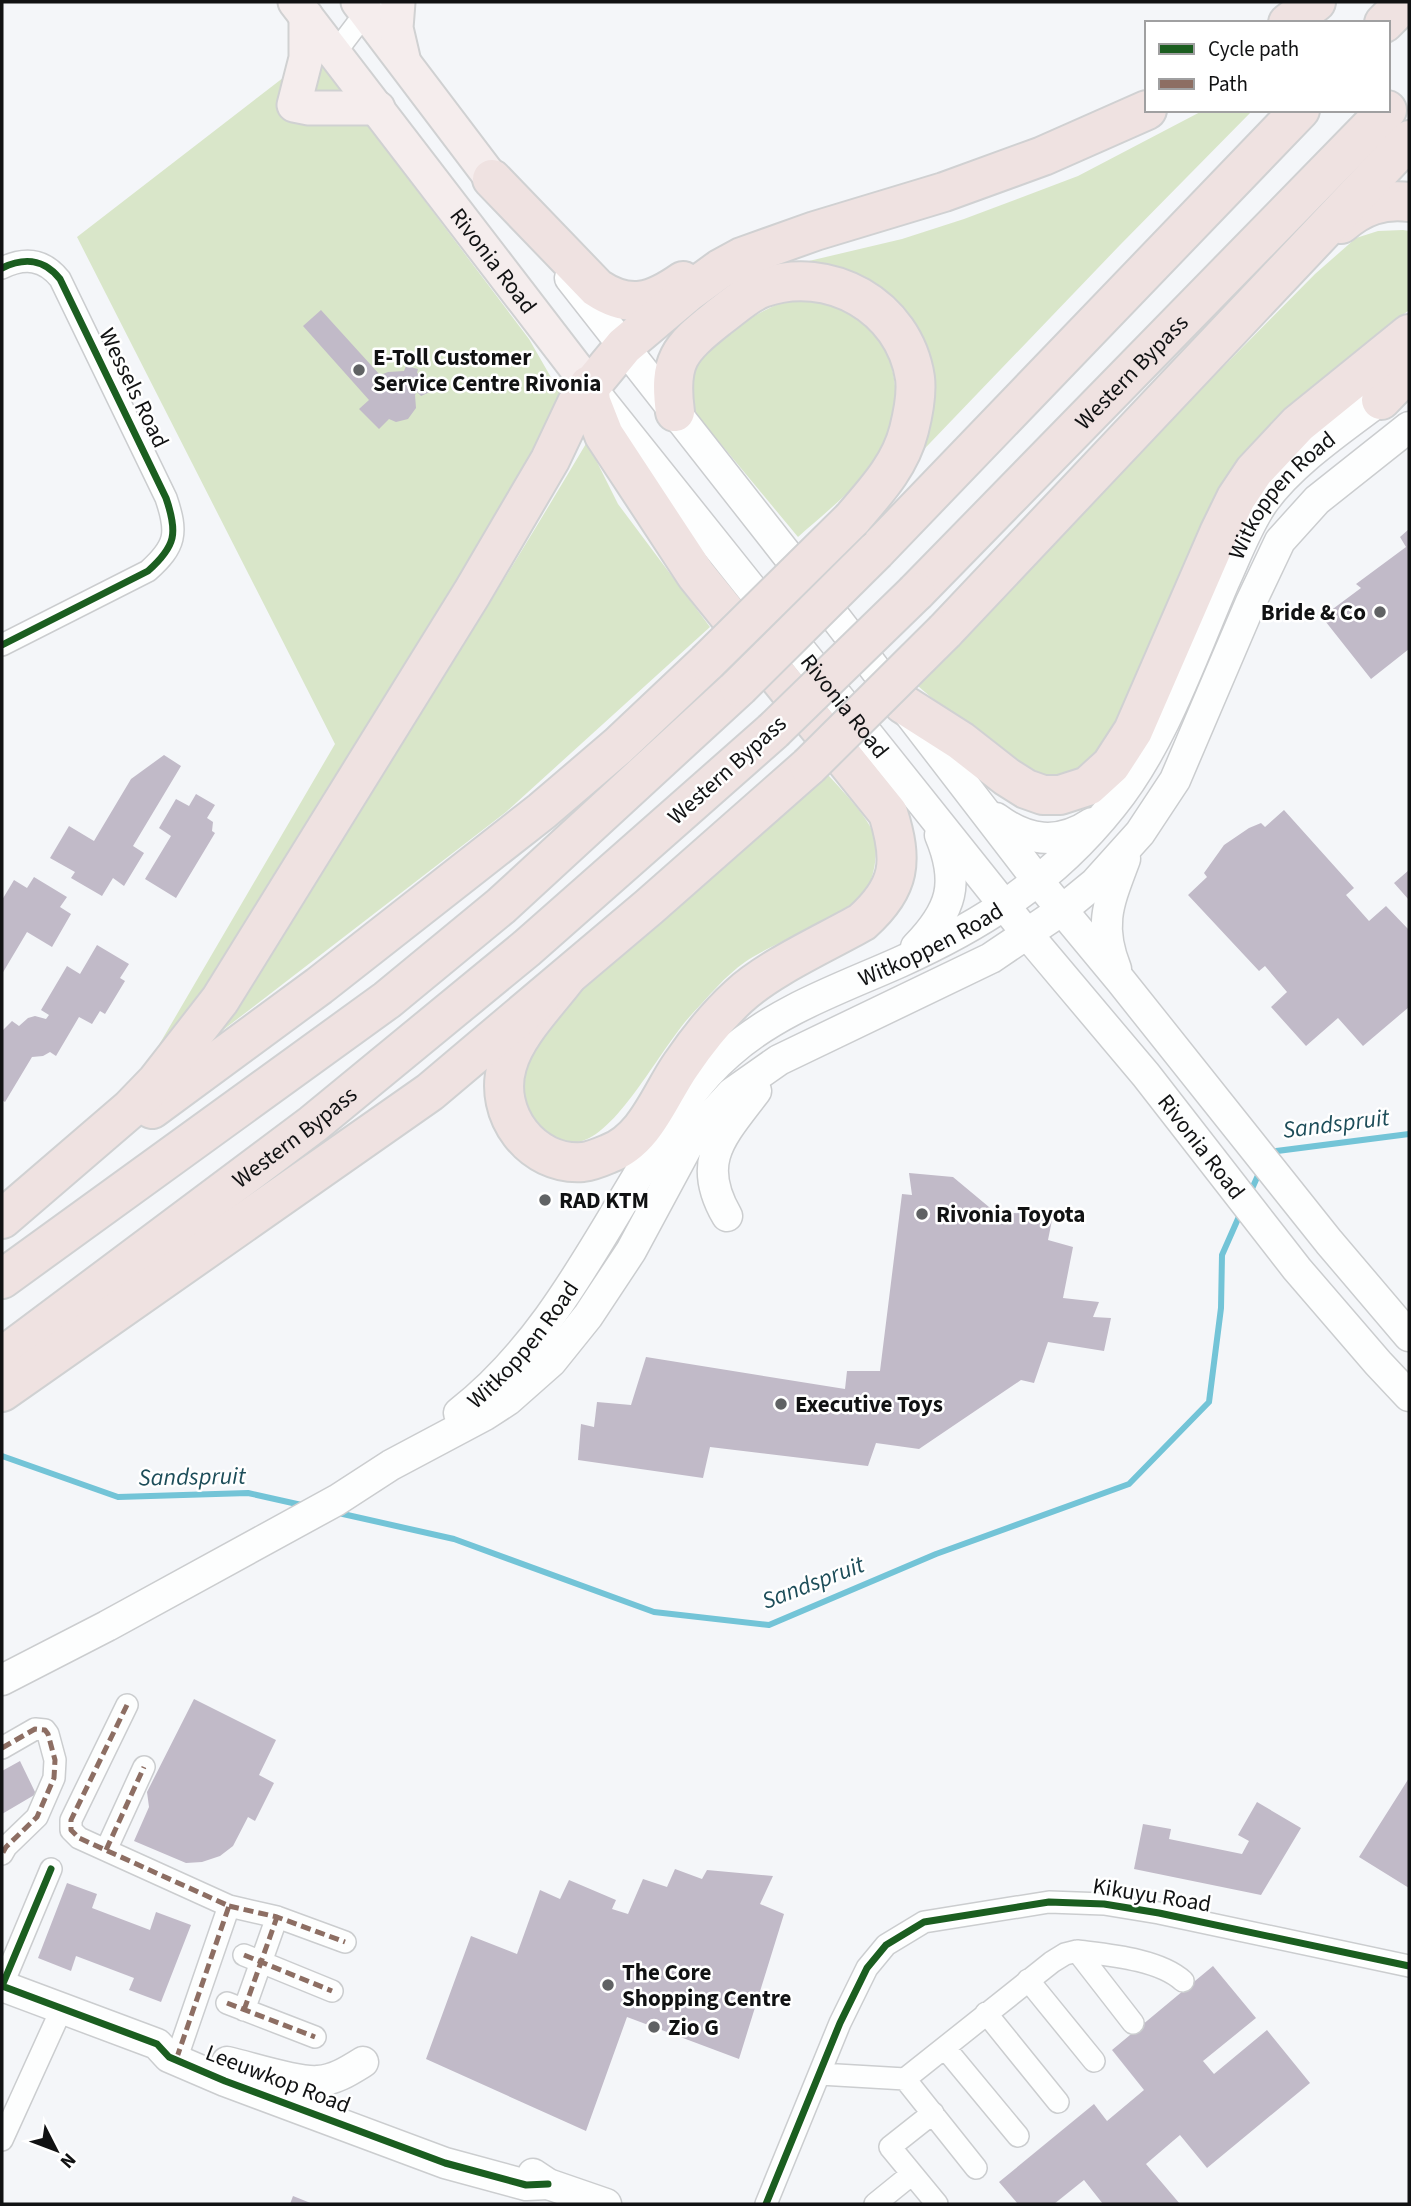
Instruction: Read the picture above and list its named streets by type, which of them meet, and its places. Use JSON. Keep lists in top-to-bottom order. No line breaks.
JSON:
{"streets":{"highway":["Western Bypass"],"main road":["Rivonia Road","Witkoppen Road","Leeuwkop Road"],"street":["Wessels Road","Kikuyu Road"]},"crossings":[["Rivonia Road","Witkoppen Road"]],"water":["Sandspruit"],"places":["E-Toll Customer Service Centre Rivonia","Bride & Co","RAD KTM","Rivonia Toyota","Executive Toys","The Core Shopping Centre","Zio G"],"legend":["Cycle path","Path"],"north":"bottom right"}
